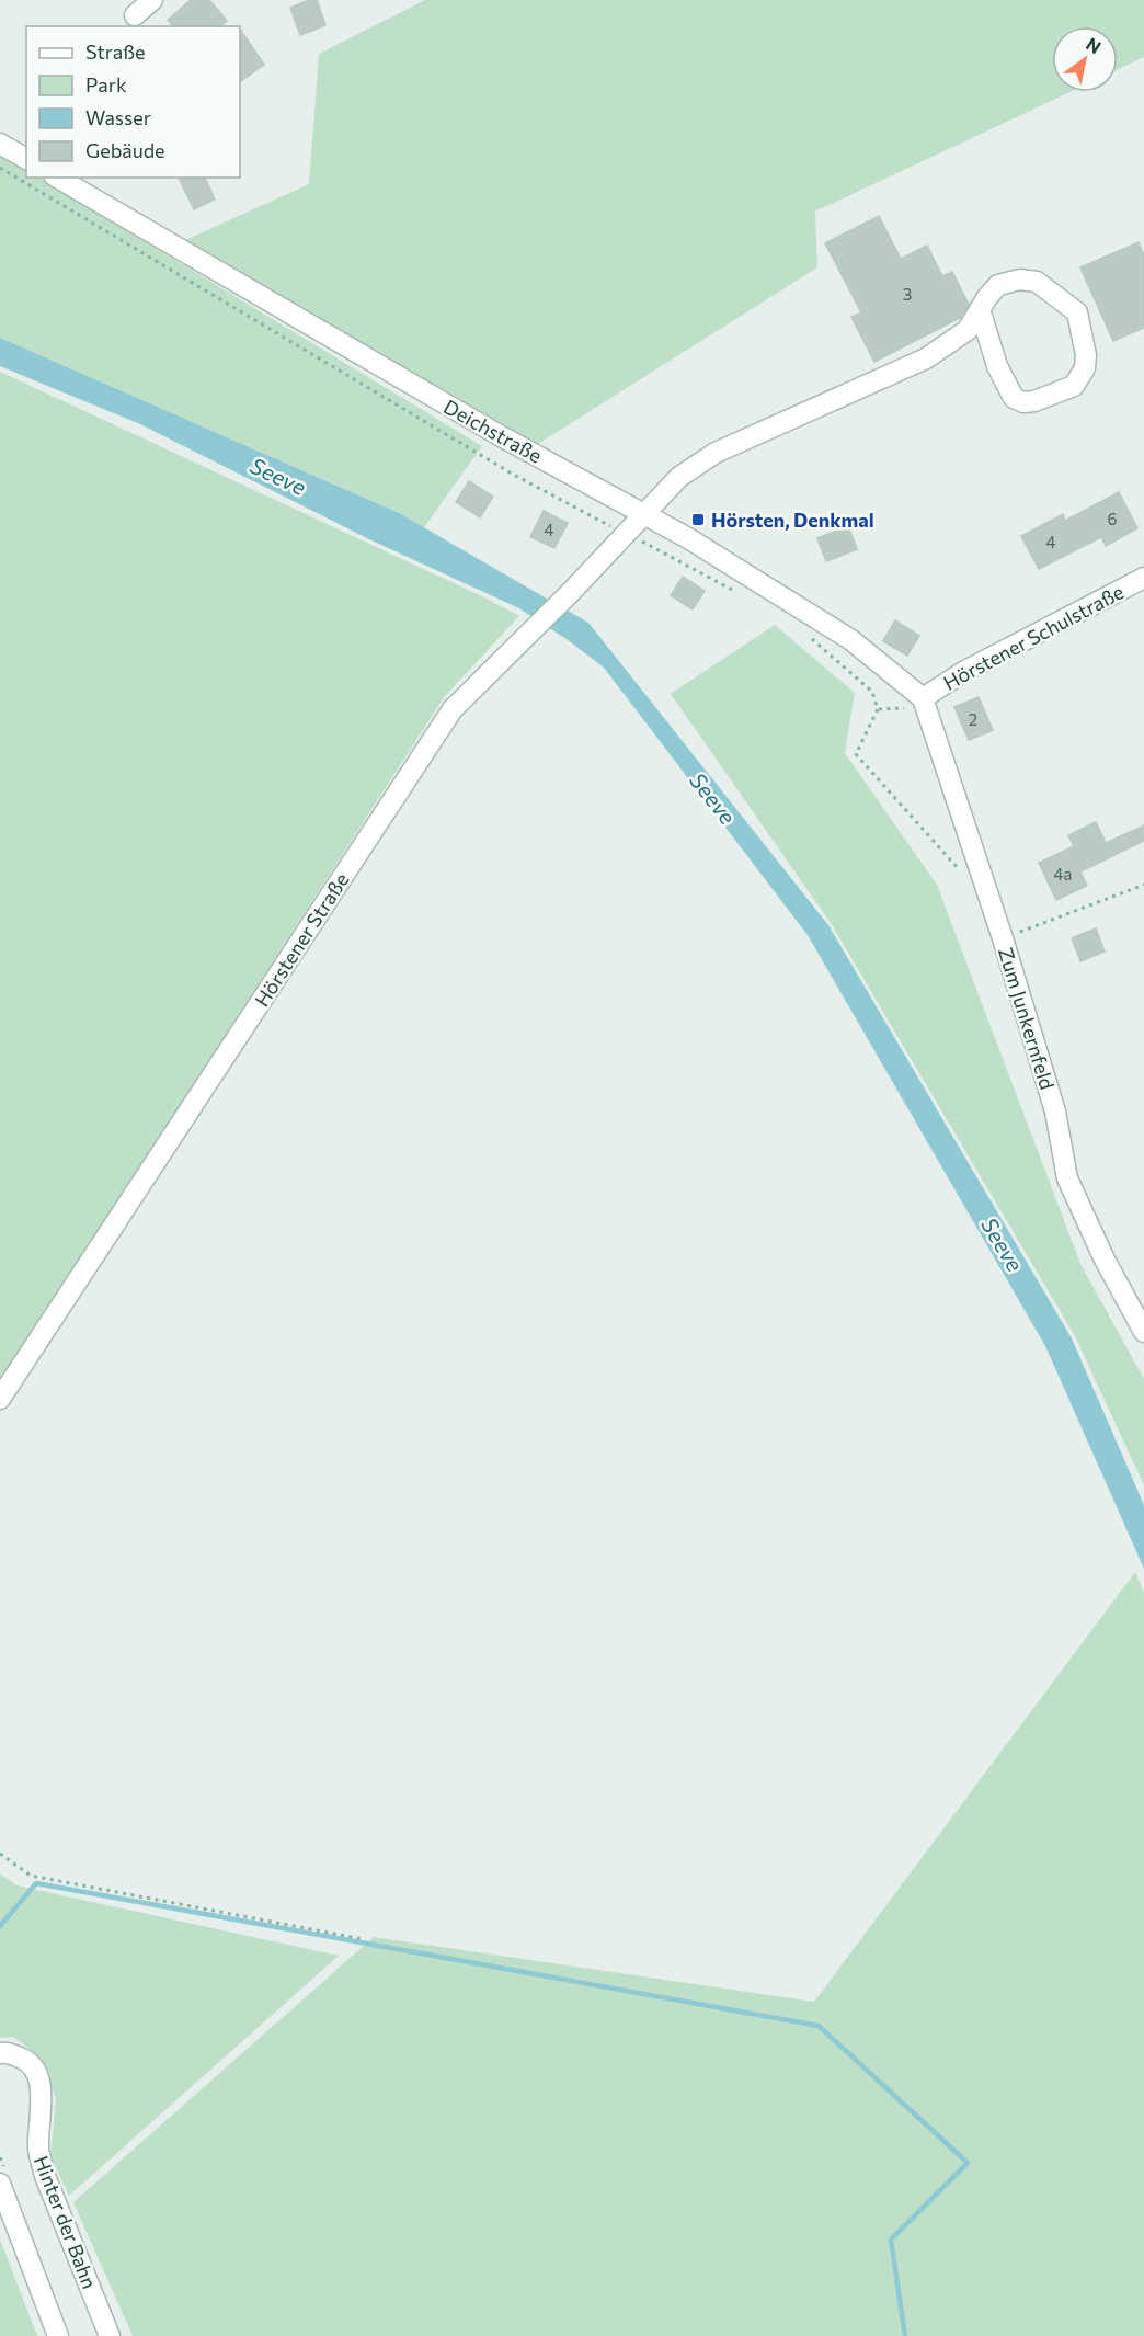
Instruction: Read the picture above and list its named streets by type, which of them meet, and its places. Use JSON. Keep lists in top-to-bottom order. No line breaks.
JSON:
{"streets":{"street":["Deichstraße","Hörstener Schulstraße","Hörstener Straße","Zum Junkernfeld","Hinter der Bahn"]},"crossings":[["Deichstraße","Hörstener Schulstraße"],["Deichstraße","Hörstener Straße"],["Deichstraße","Zum Junkernfeld"],["Hörstener Schulstraße","Zum Junkernfeld"]],"water":["Seeve"],"places":{"transit":["Hörsten, Denkmal"]},"house_numbers":["3","6","4","4","2","4a"],"legend":["Straße","Park","Wasser","Gebäude"],"north":"top right"}
